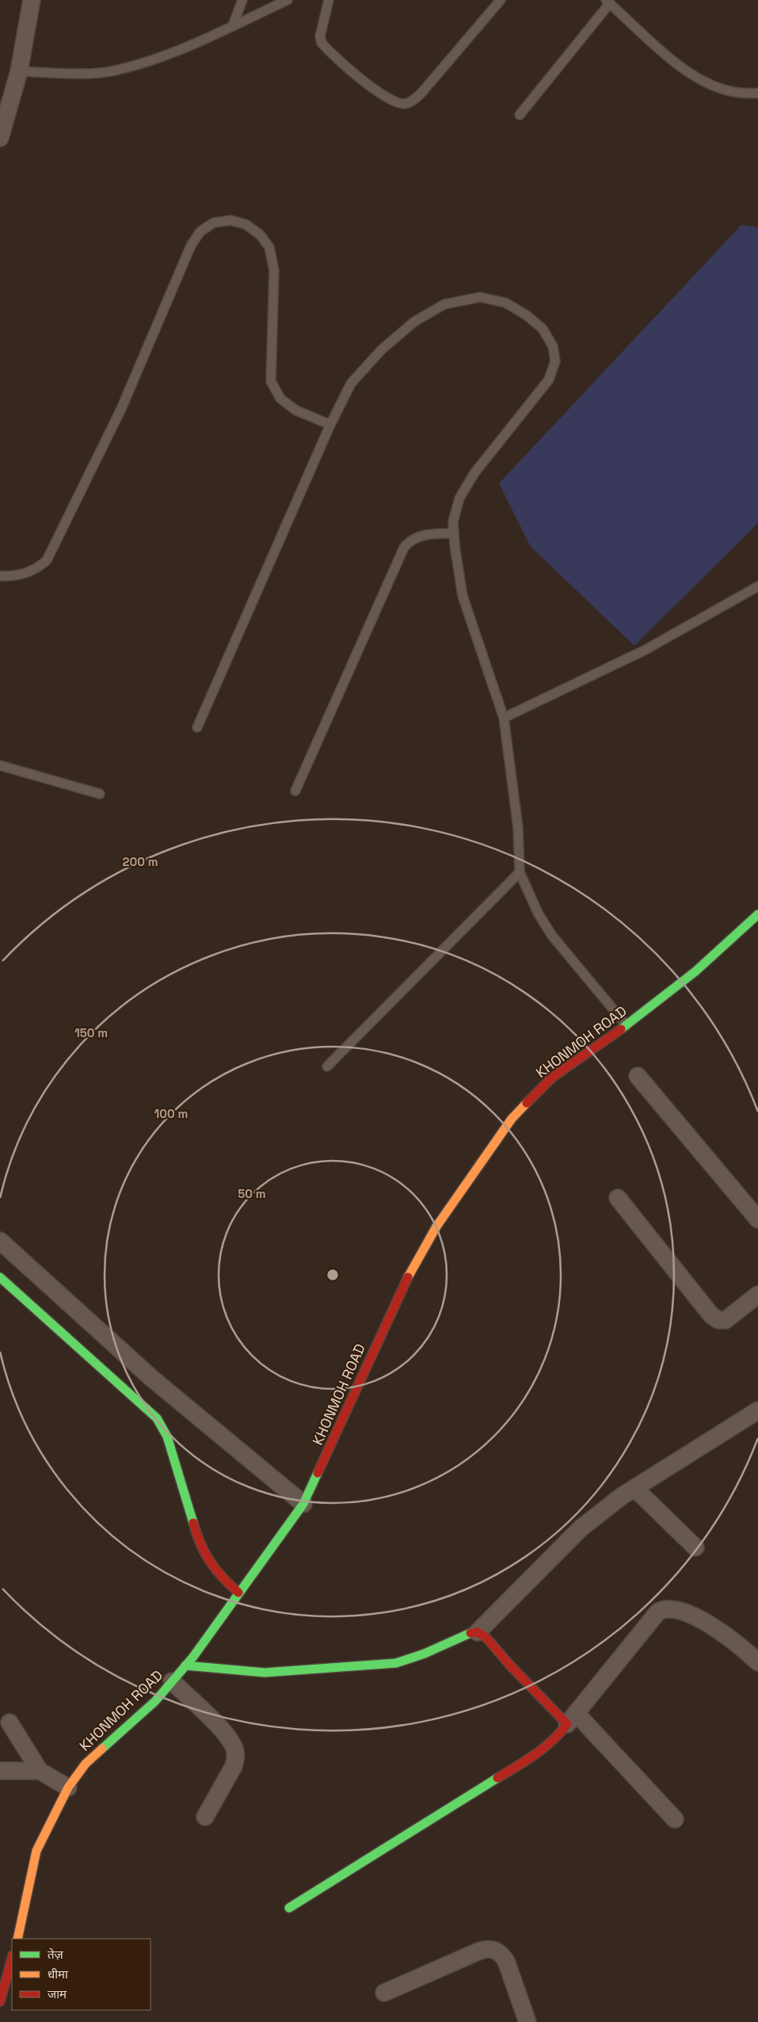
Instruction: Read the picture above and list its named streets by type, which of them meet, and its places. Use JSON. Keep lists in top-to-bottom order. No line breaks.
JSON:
{"streets":{"main road":["KHONMOH ROAD"]},"legend":["तेज़","धीमा","जाम"],"rings":["200 m","150 m","100 m","50 m"]}
